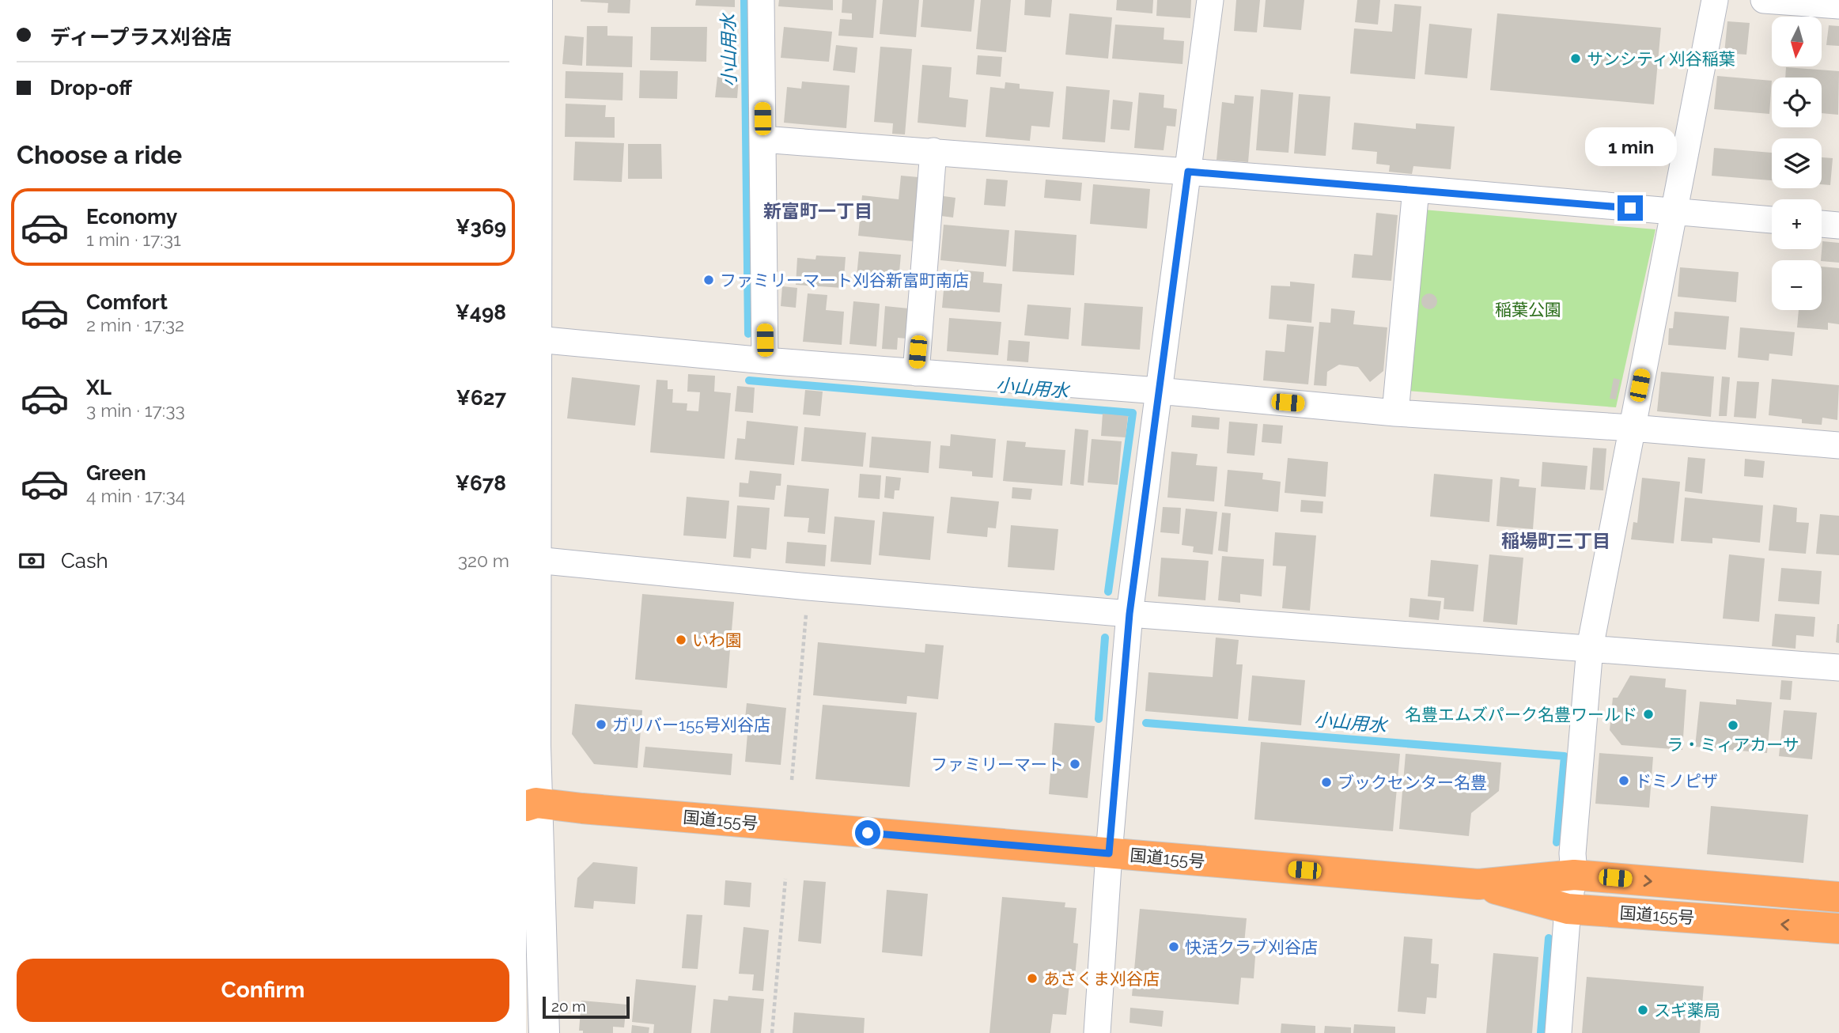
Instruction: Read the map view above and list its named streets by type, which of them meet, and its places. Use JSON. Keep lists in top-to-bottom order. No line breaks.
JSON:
{"streets":{"highway":["国道155号"]},"districts":["新富町一丁目","稲場町三丁目"],"water":["小山用水"],"parks":["稲葉公園"],"places":["サンシティ刈谷稲葉","ファミリーマート刈谷新富町南店","いわ園","名豊エムズパーク名豊ワールド","ガリバー155号刈谷店","ラ・ミィアカーサ","ファミリーマート","ドミノピザ","ブックセンター名豊","快活クラブ刈谷店","あさくま刈谷店","スギ薬局"],"scale_bar":"20 m","north":"bottom","page":{"banner":["ディープラス刈谷店","Drop-off"],"map_buttons":["+","−"],"heading":"Choose a ride","bubble":"1 min","list":[{"name":"Economy","note":"1 min · 17:31","value":"¥369"},{"name":"Comfort","note":"2 min · 17:32","value":"¥498"},{"name":"XL","note":"3 min · 17:33","value":"¥627"},{"name":"Green","note":"4 min · 17:34","value":"¥678"}],"pay":["Cash","320 m"],"buttons":"Confirm","scale":"20 m"}}
